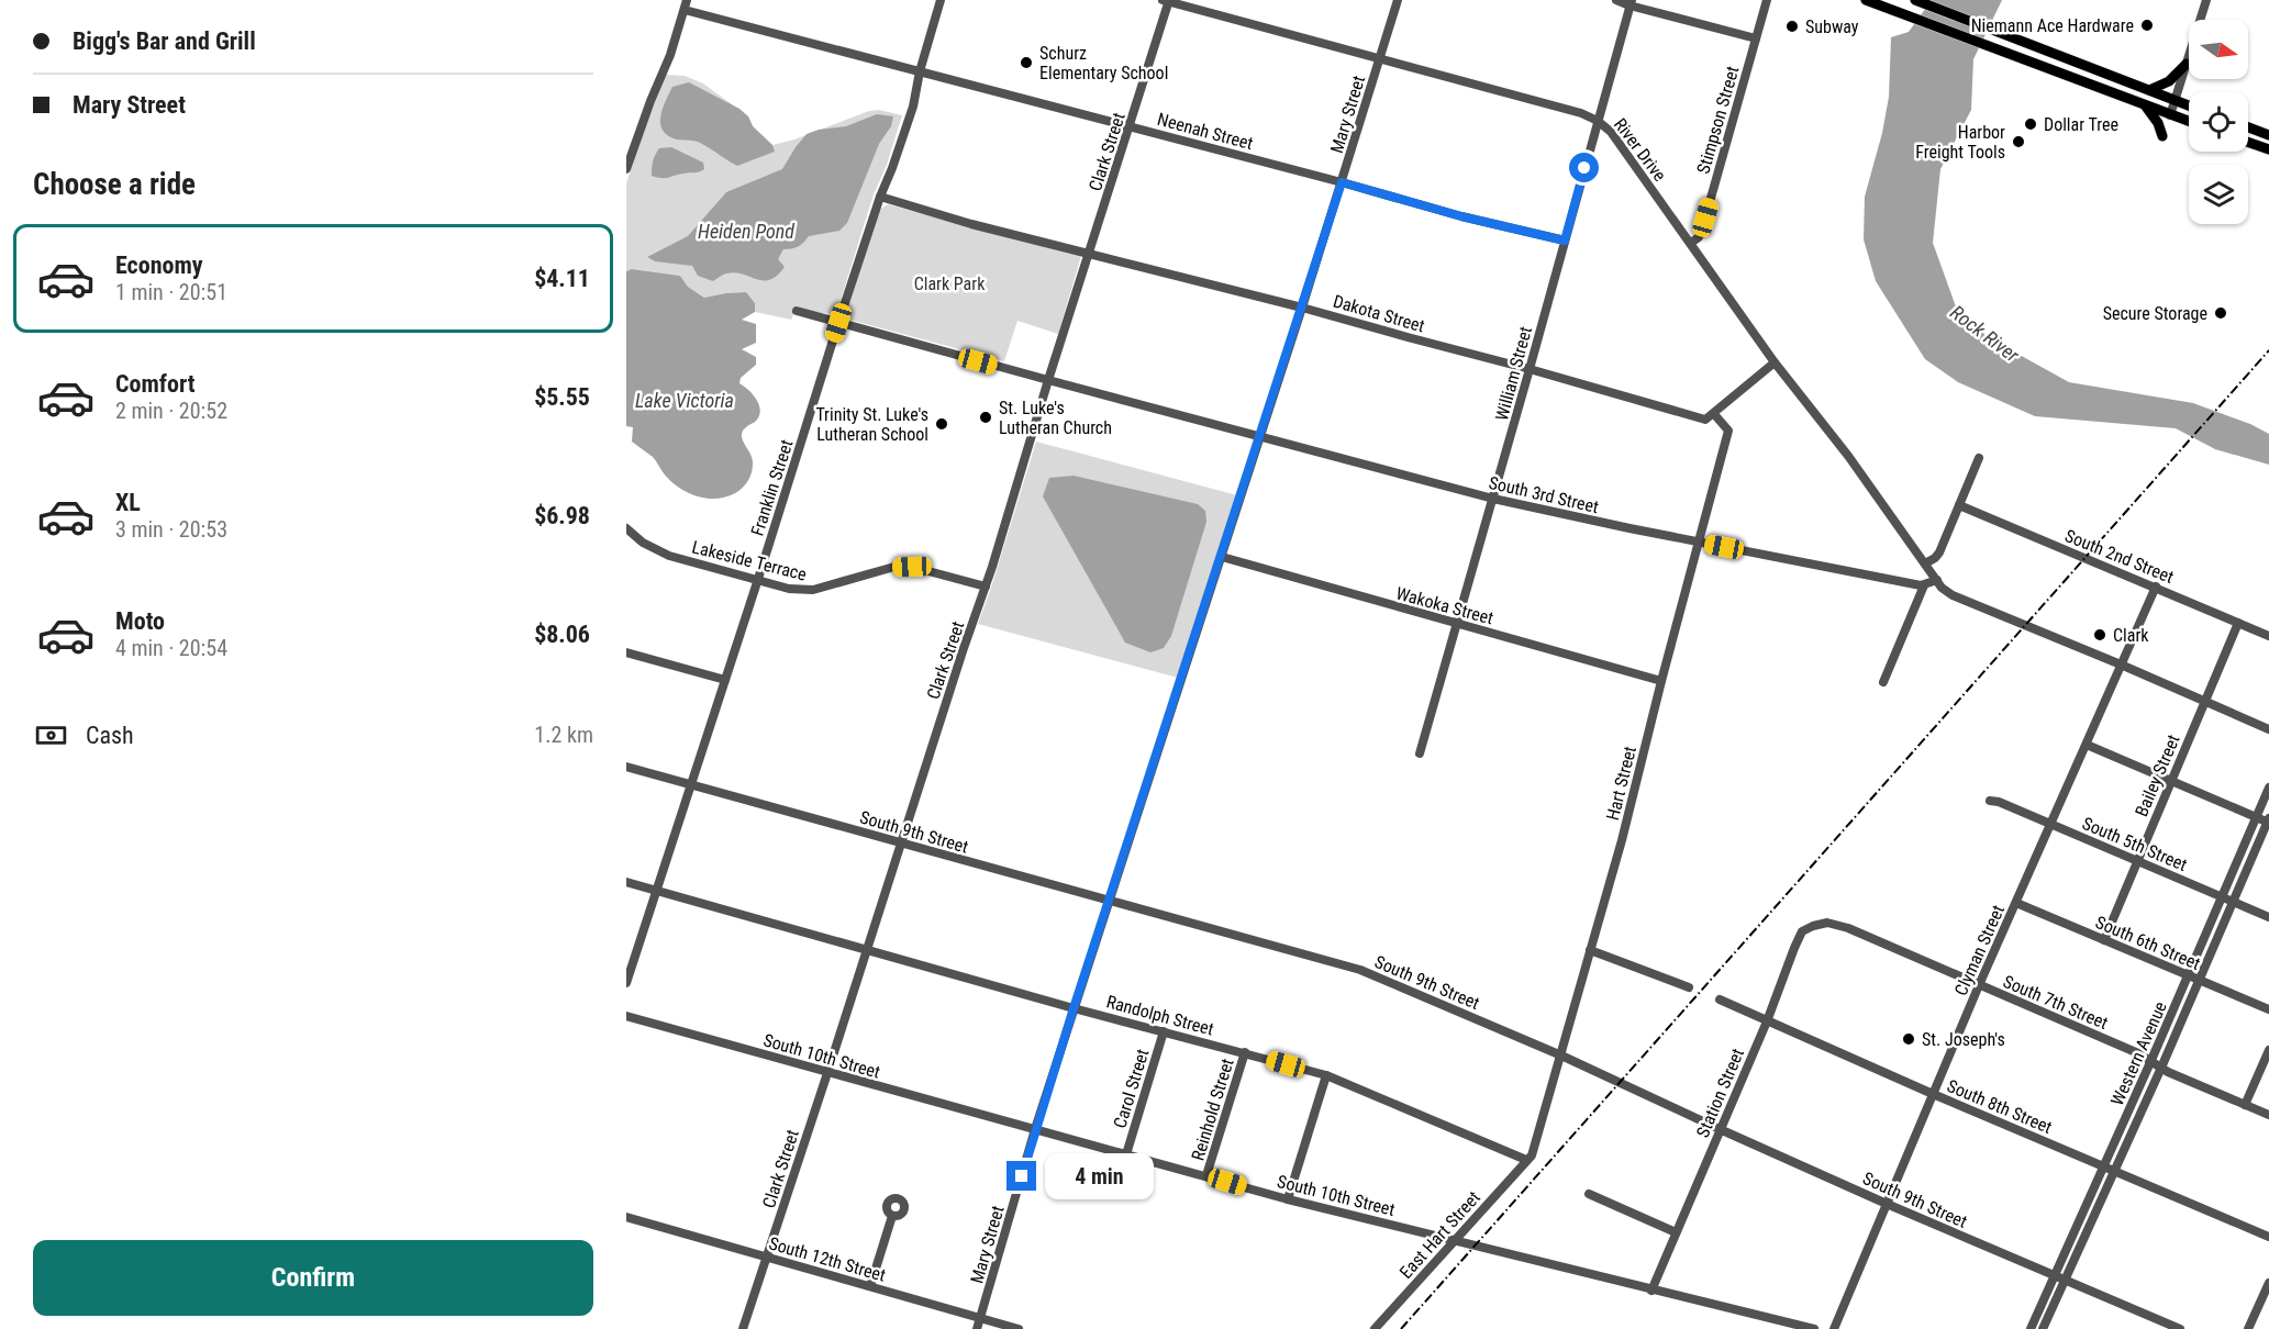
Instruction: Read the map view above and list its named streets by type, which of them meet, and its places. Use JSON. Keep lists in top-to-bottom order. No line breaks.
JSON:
{"streets":{"street":["Mary Street","Stimpson Street","Neenah Street","River Drive","Clark Street","Dakota Street","William Street","Franklin Street","South 3rd Street","South 2nd Street","Lakeside Terrace","Wakoka Street","Bailey Street","Hart Street","South 9th Street","South 5th Street","South 6th Street","Clyman Street","South 7th Street","Randolph Street","Western Avenue","South 10th Street","Carol Street","Station Street","South 8th Street","Reinhold Street","East Hart Street","South 12th Street"]},"crossings":[["Mary Street","Neenah Street"],["Mary Street","River Drive"],["Mary Street","Dakota Street"],["Mary Street","South 3rd Street"],["Mary Street","Wakoka Street"],["Mary Street","South 9th Street"],["Mary Street","Randolph Street"],["Mary Street","South 10th Street"],["Mary Street","South 12th Street"],["Stimpson Street","River Drive"],["Neenah Street","Clark Street"],["Neenah Street","William Street"],["Neenah Street","Franklin Street"],["River Drive","Clark Street"],["River Drive","William Street"],["River Drive","South 3rd Street"],["Clark Street","Dakota Street"],["Clark Street","South 3rd Street"],["Clark Street","Lakeside Terrace"],["Clark Street","South 9th Street"],["Clark Street","Randolph Street"],["Clark Street","South 10th Street"],["Clark Street","South 12th Street"],["Dakota Street","William Street"],["Dakota Street","Franklin Street"],["Dakota Street","Hart Street"],["William Street","South 3rd Street"],["William Street","Wakoka Street"],["Franklin Street","South 3rd Street"],["Franklin Street","Lakeside Terrace"],["Franklin Street","South 9th Street"],["Franklin Street","Randolph Street"],["South 3rd Street","Hart Street"],["South 2nd Street","Bailey Street"],["South 2nd Street","Clyman Street"],["Wakoka Street","Hart Street"],["Bailey Street","South 5th Street"],["Bailey Street","South 6th Street"],["Hart Street","South 9th Street"],["Hart Street","Randolph Street"],["Hart Street","East Hart Street"],["South 9th Street","Clyman Street"],["South 9th Street","Western Avenue"],["South 9th Street","Station Street"],["South 5th Street","Clyman Street"],["South 5th Street","Western Avenue"],["South 6th Street","Clyman Street"],["South 6th Street","Western Avenue"],["Clyman Street","South 7th Street"],["Clyman Street","South 8th Street"],["South 7th Street","Western Avenue"],["South 7th Street","Station Street"],["Randolph Street","Carol Street"],["Randolph Street","Reinhold Street"],["Randolph Street","East Hart Street"],["Western Avenue","South 8th Street"],["South 10th Street","Carol Street"],["South 10th Street","Station Street"],["South 10th Street","Reinhold Street"],["South 10th Street","East Hart Street"],["Station Street","South 8th Street"]],"water":["Heiden Pond","Rock River","Lake Victoria"],"parks":["Clark Park"],"places":["Niemann Ace Hardware","Subway","Schurz Elementary School","Dollar Tree","Harbor Freight Tools","Secure Storage","St. Luke's Lutheran Church","Trinity St. Luke's Lutheran School","Clark","St. Joseph's"],"north":"right","page":{"banner":["Bigg's Bar and Grill","Mary Street"],"heading":"Choose a ride","list":[{"name":"Economy","note":"1 min · 20:51","value":"$4.11"},{"name":"Comfort","note":"2 min · 20:52","value":"$5.55"},{"name":"XL","note":"3 min · 20:53","value":"$6.98"},{"name":"Moto","note":"4 min · 20:54","value":"$8.06"}],"pay":["Cash","1.2 km"],"bubble":"4 min","buttons":"Confirm"}}
